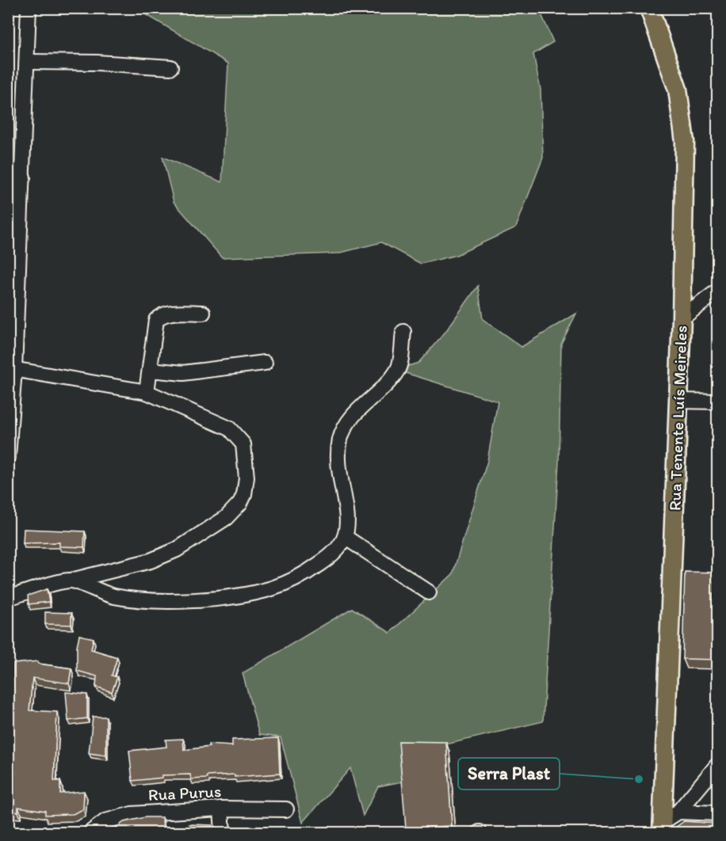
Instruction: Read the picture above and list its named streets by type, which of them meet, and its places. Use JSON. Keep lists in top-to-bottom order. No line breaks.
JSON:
{"streets":{"main road":["Rua Tenente Luís Meireles"],"street":["Rua Purus"]},"places":["Serra Plast"]}
